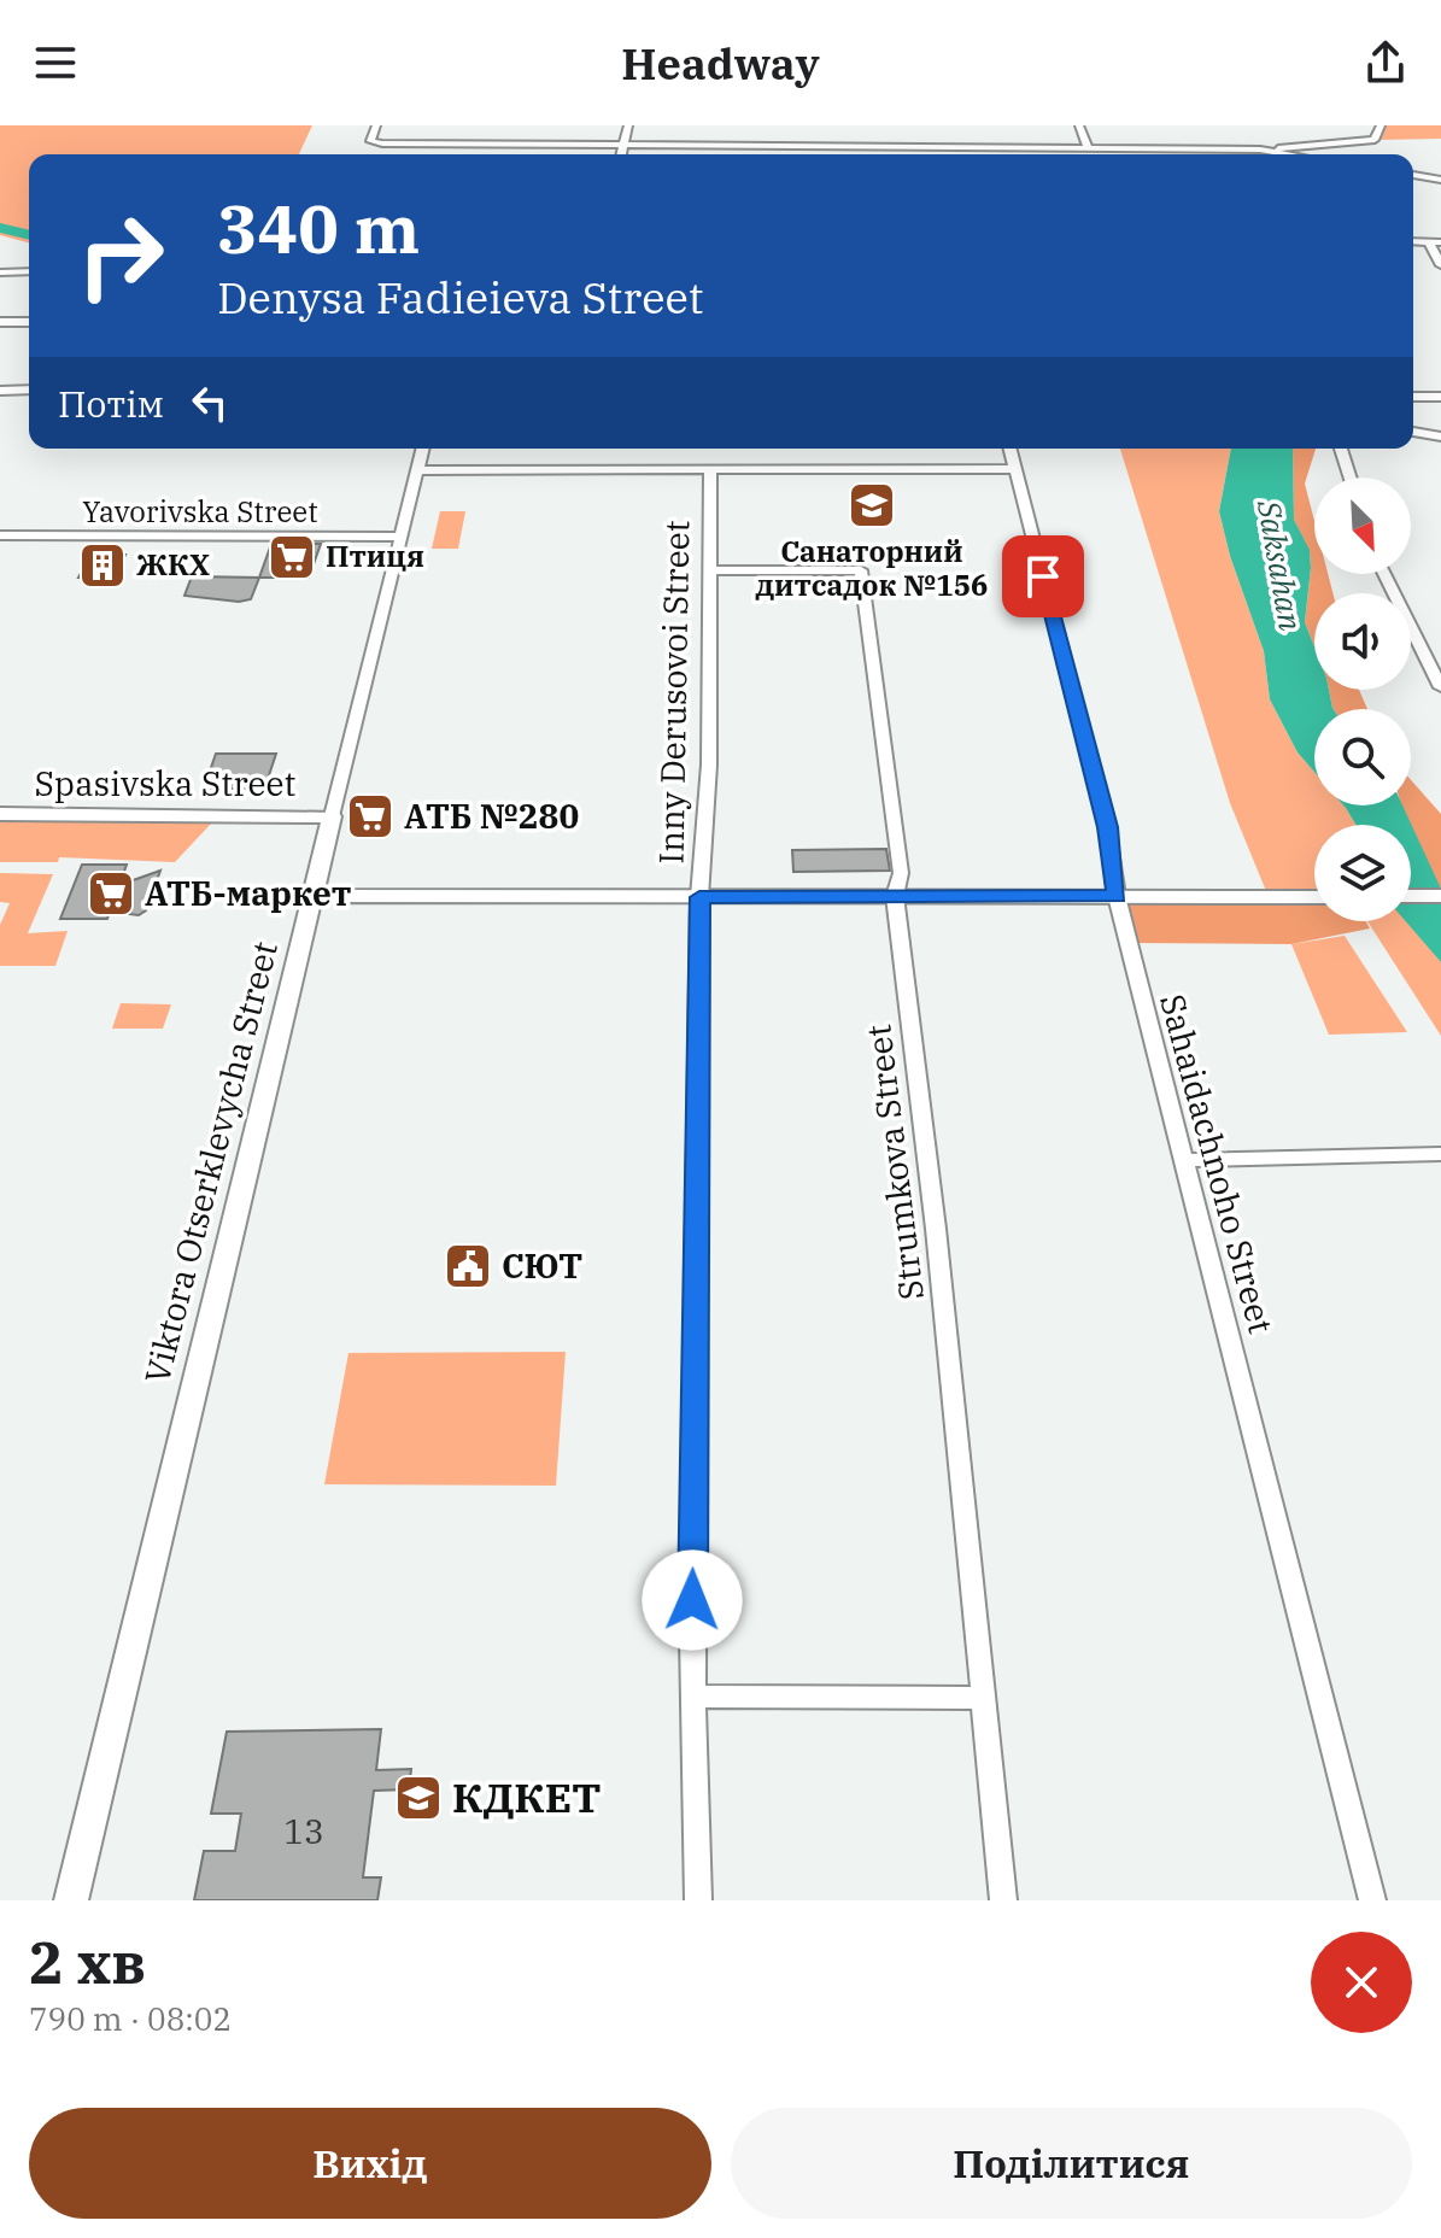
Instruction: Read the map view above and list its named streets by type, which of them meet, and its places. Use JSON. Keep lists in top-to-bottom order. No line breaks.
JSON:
{"streets":{"street":["Yavorivska Street","Inny Derusovoi Street","Spasivska Street","Viktora Otserklevycha Street","Strumkova Street","Sahaidachnoho Street"]},"crossings":[["Yavorivska Street","Viktora Otserklevycha Street"],["Inny Derusovoi Street","Strumkova Street"],["Spasivska Street","Viktora Otserklevycha Street"]],"water":["Saksahan"],"places":{"school or university":["Санаторний дитсадок №156","КДКЕТ"],"supermarket":["Птиця","АТБ №280","АТБ-маркет"],"building":["ЖКХ"],"public building":["СЮТ"]},"house_numbers":["13"],"north":"bottom right","page":{"header":"Headway","turn":["340 m","Denysa Fadieieva Street"],"then":"Потім","heading":["2 хв","790 m · 08:02"],"buttons":["Вихід","Поділитися"]}}
